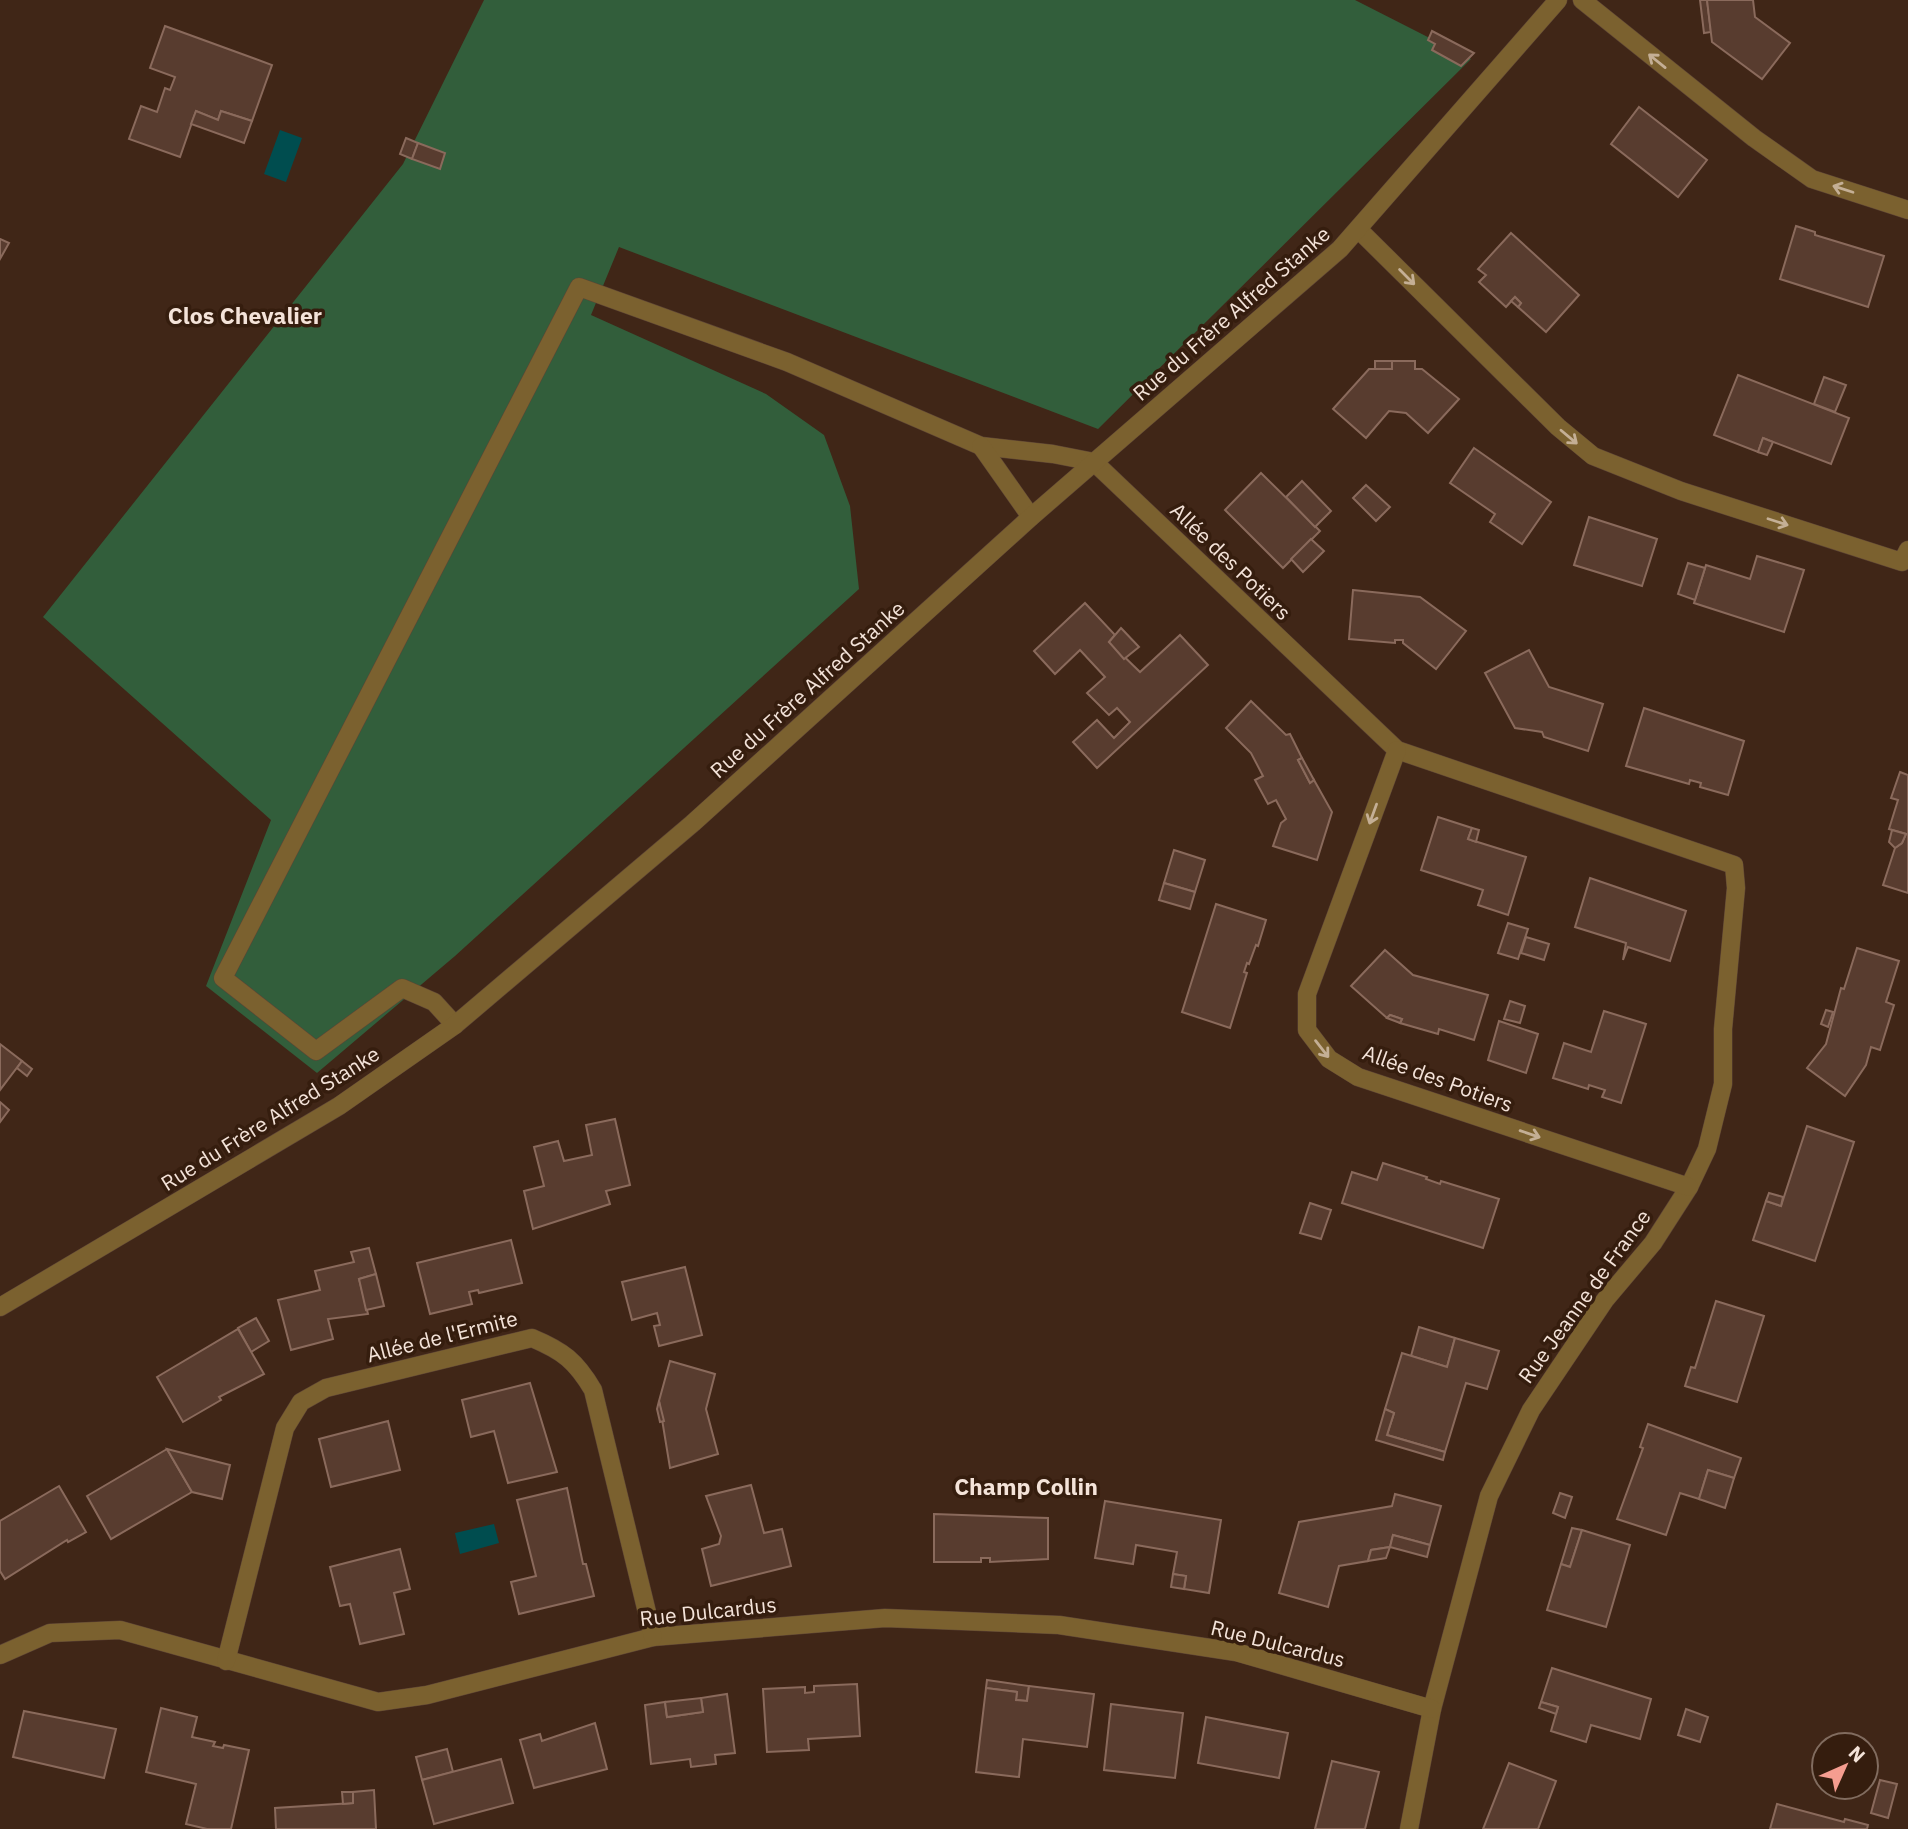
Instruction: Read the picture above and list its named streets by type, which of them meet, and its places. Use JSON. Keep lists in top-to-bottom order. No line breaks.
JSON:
{"streets":{"street":["Rue du Frère Alfred Stanke","Allée des Potiers","Rue Jeanne de France","Allée de l'Ermite","Rue Dulcardus"]},"crossings":[["Rue du Frère Alfred Stanke","Allée des Potiers"],["Allée des Potiers","Rue Jeanne de France"],["Rue Jeanne de France","Rue Dulcardus"],["Allée de l'Ermite","Rue Dulcardus"]],"districts":["Clos Chevalier","Champ Collin"],"north":"top right"}
